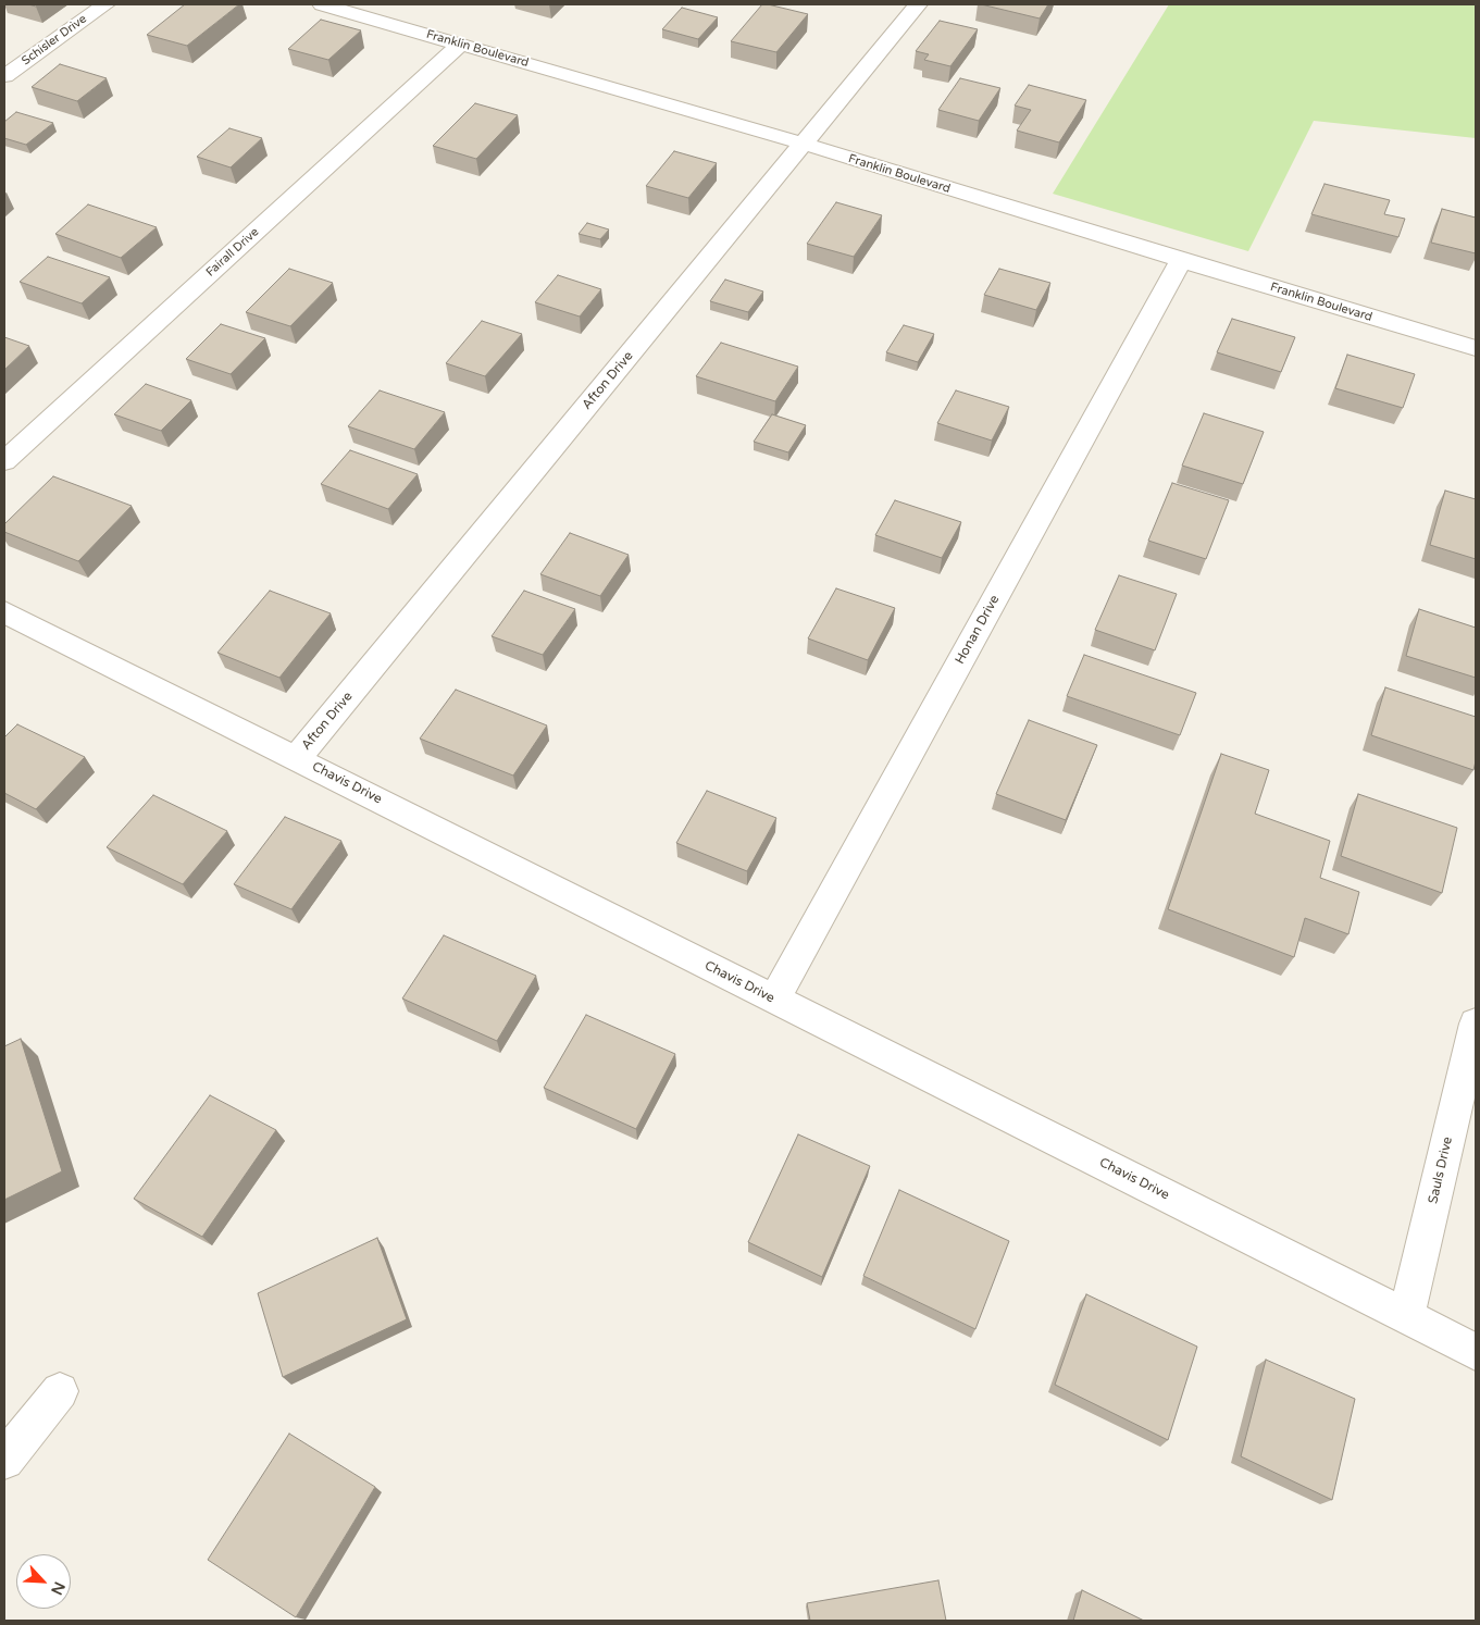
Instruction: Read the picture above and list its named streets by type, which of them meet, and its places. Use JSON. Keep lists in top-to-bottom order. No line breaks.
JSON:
{"streets":{"street":["Schisler Drive","Franklin Boulevard","Fairall Drive","Afton Drive","Honan Drive","Chavis Drive","Sauls Drive"]},"crossings":[["Franklin Boulevard","Fairall Drive"],["Franklin Boulevard","Afton Drive"],["Franklin Boulevard","Honan Drive"],["Afton Drive","Chavis Drive"],["Honan Drive","Chavis Drive"],["Chavis Drive","Sauls Drive"]],"north":"bottom right"}
